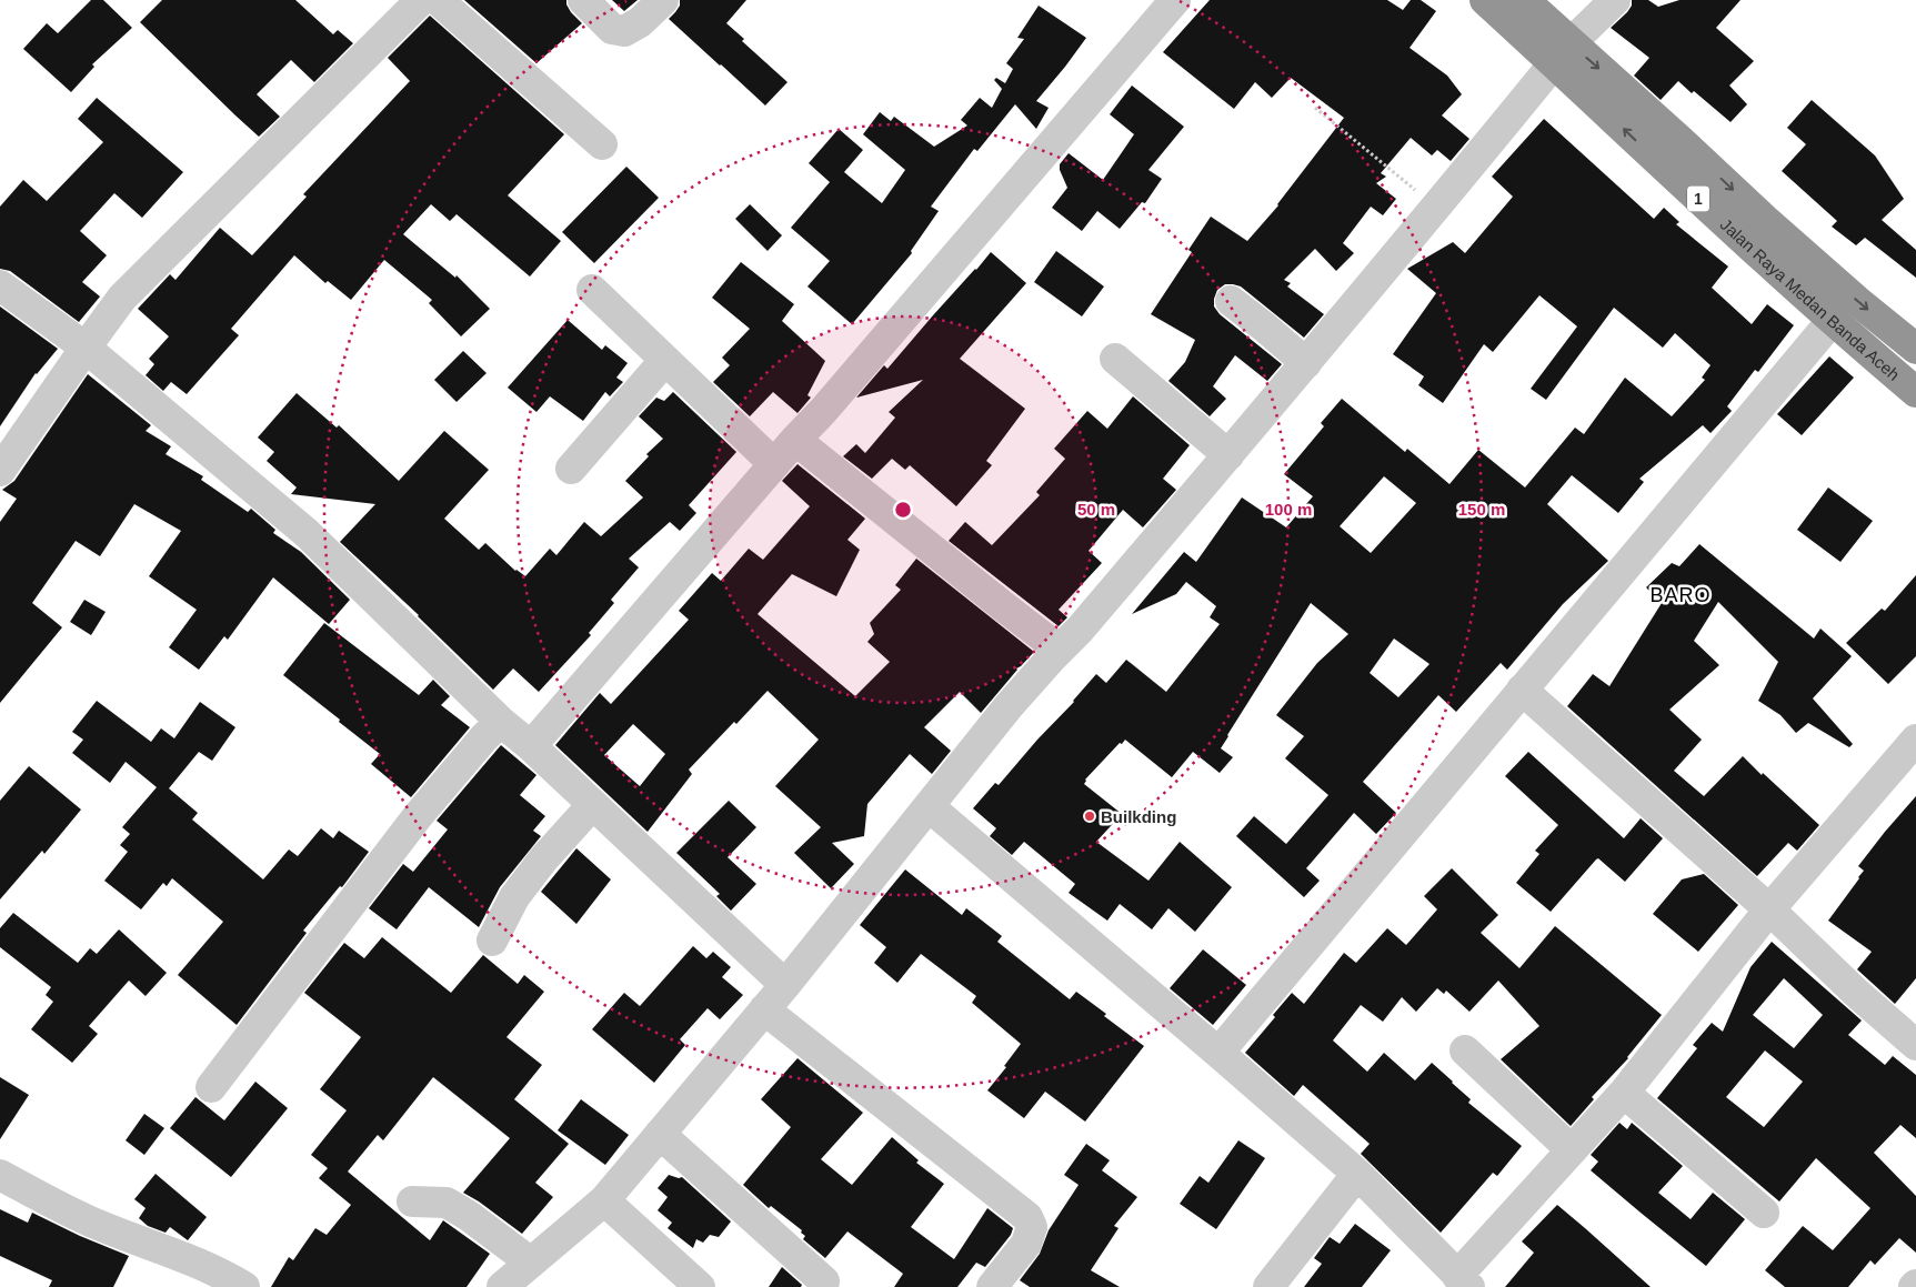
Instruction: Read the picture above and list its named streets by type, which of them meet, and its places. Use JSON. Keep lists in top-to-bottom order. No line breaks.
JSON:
{"streets":{"highway":["1","Jalan Raya Medan Banda Aceh"]},"districts":["BARO"],"places":["Builkding"],"rings":["50 m","100 m","150 m"]}
